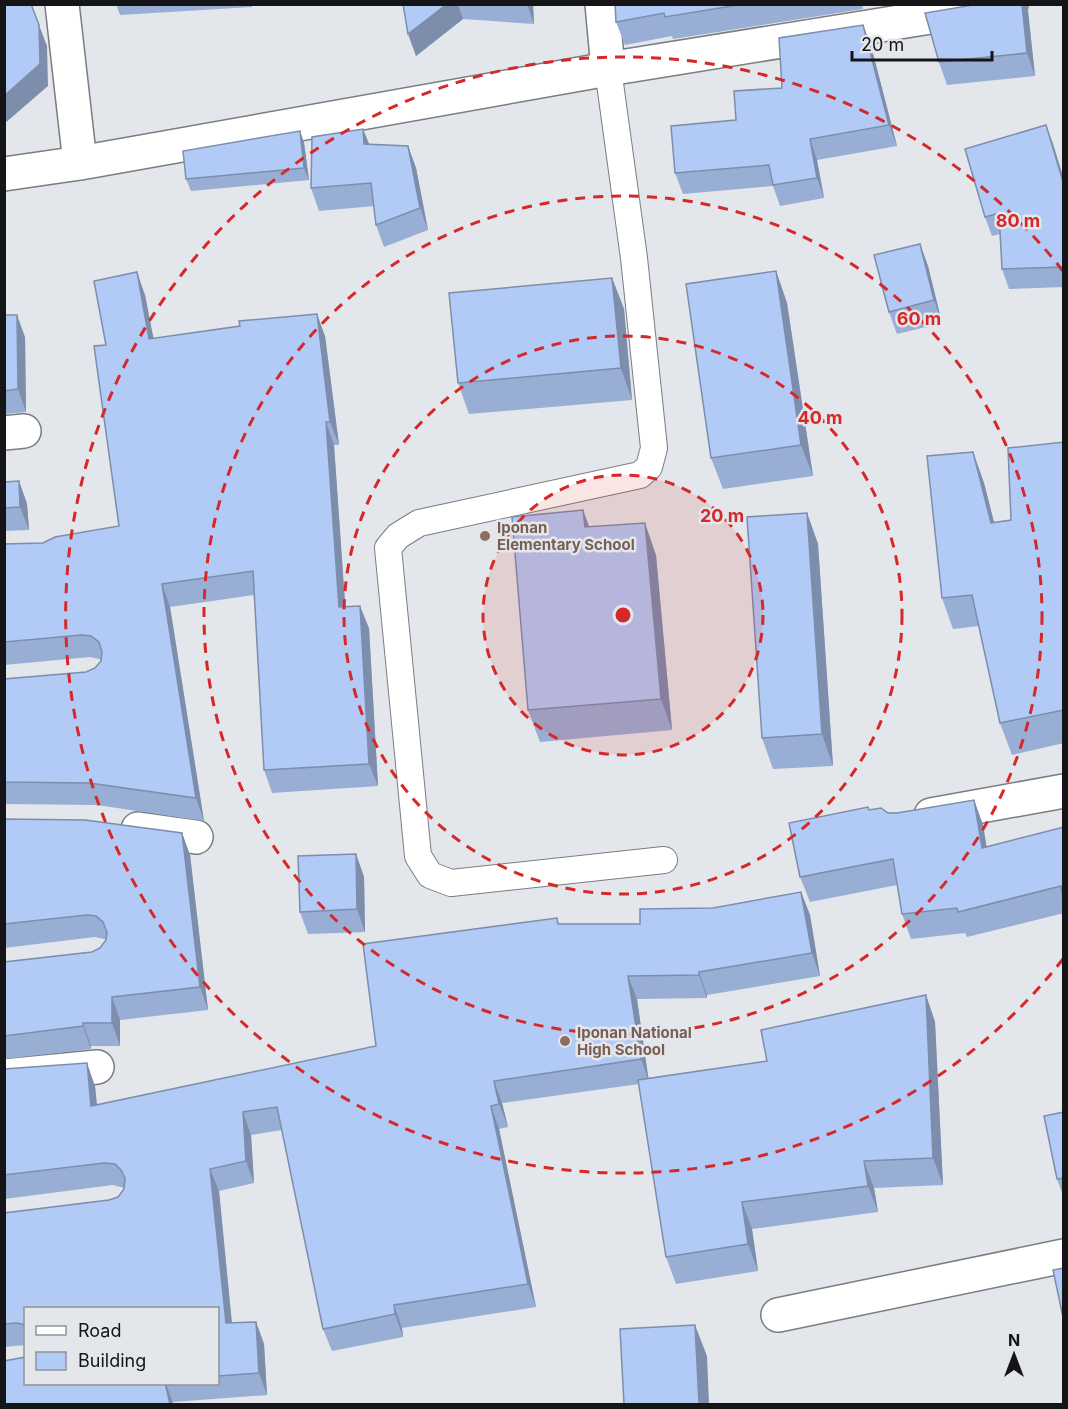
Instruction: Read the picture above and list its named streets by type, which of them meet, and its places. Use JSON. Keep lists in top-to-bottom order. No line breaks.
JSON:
{"places":["Iponan Elementary School","Iponan National High School"],"legend":["Road","Building"],"scale_bar":"20 m","north":"top","rings":["80 m","60 m","40 m","20 m"]}
